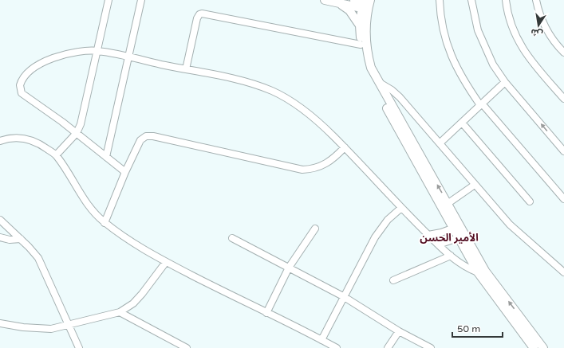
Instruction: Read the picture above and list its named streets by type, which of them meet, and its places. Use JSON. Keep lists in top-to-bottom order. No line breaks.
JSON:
{"districts":["الأمير الحسن"],"scale_bar":"50 m","north":"bottom"}
